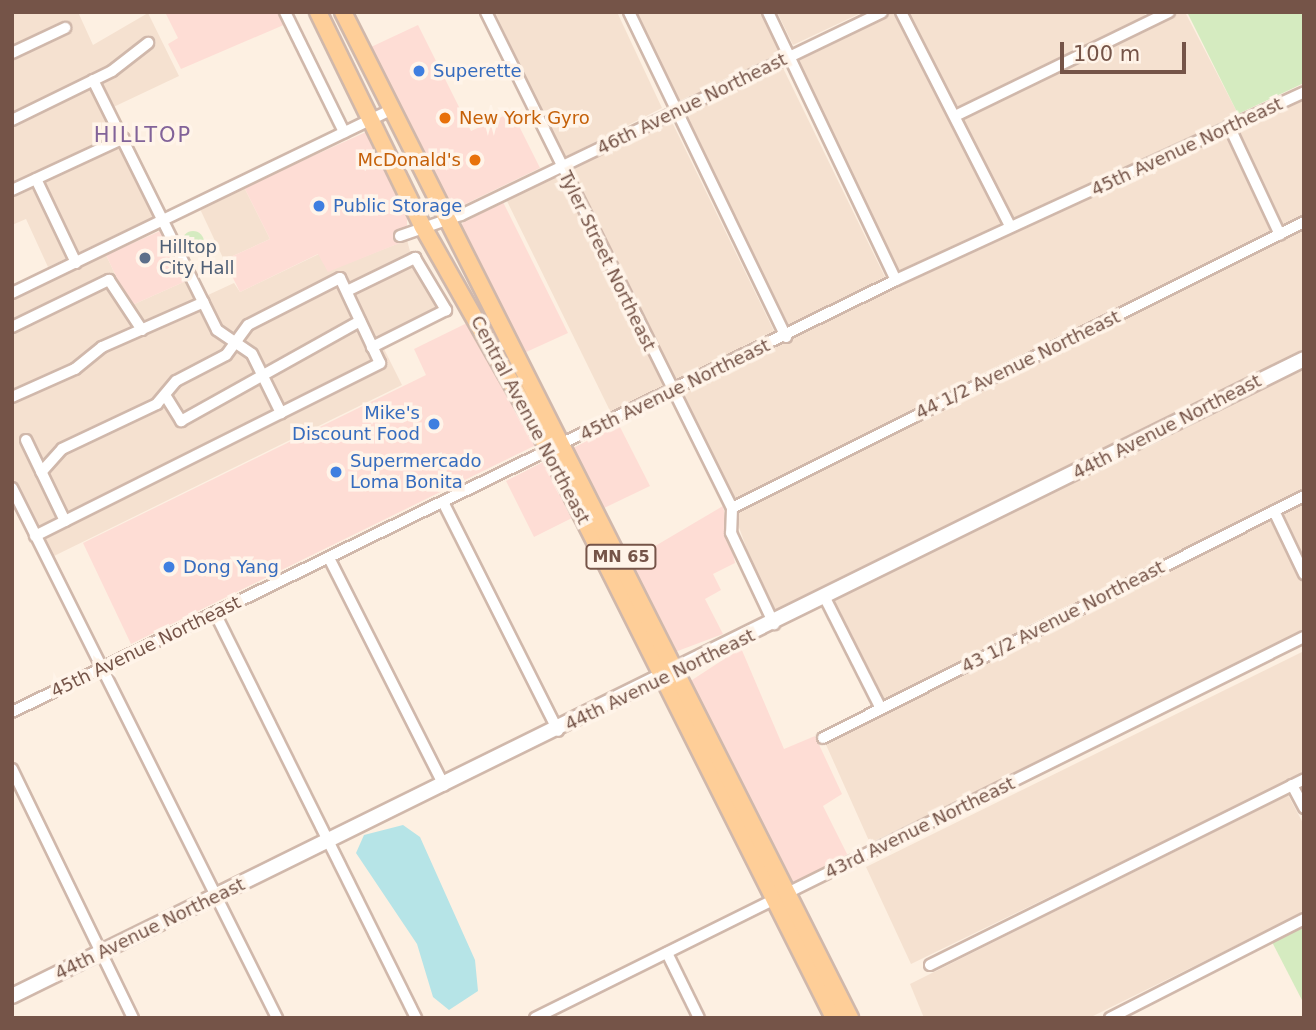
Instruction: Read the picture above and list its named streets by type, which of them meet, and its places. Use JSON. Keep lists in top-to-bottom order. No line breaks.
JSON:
{"streets":{"main road":["Central Avenue Northeast","MN 65"],"street":["46th Avenue Northeast","45th Avenue Northeast","Tyler Street Northeast","44 1/2 Avenue Northeast","44th Avenue Northeast","43 1/2 Avenue Northeast","43rd Avenue Northeast"]},"crossings":[["46th Avenue Northeast","Tyler Street Northeast"],["46th Avenue Northeast","Central Avenue Northeast"],["45th Avenue Northeast","Tyler Street Northeast"],["45th Avenue Northeast","Central Avenue Northeast"],["Tyler Street Northeast","44 1/2 Avenue Northeast"],["Central Avenue Northeast","44th Avenue Northeast"],["Central Avenue Northeast","43rd Avenue Northeast"]],"districts":["HILLTOP"],"places":["Superette","New York Gyro","McDonald's","Public Storage","Hilltop City Hall","Mike's Discount Food","Supermercado Loma Bonita","Dong Yang"],"scale_bar":"100 m"}
